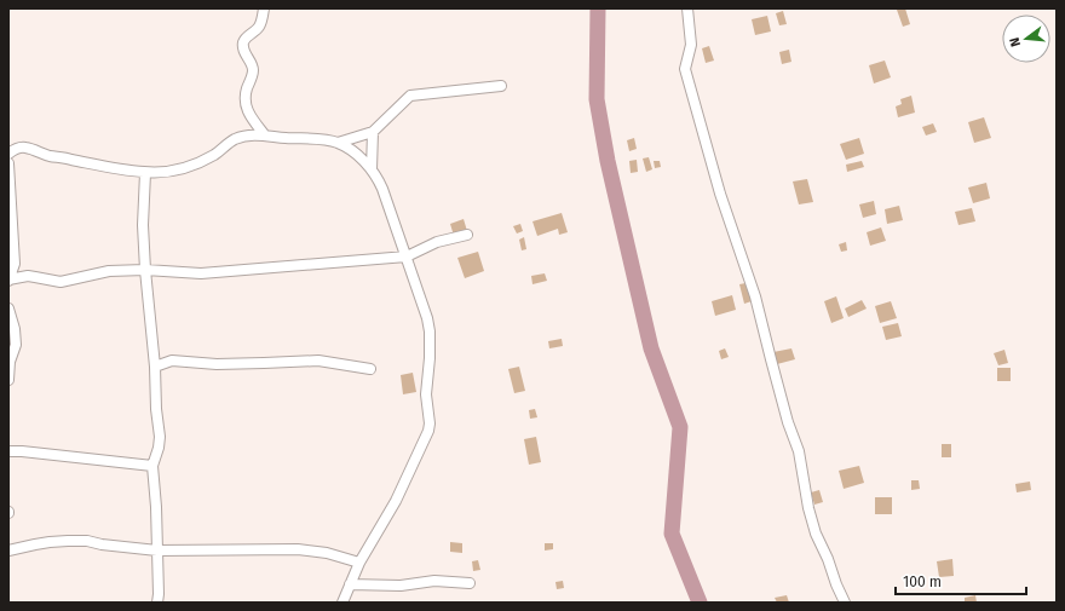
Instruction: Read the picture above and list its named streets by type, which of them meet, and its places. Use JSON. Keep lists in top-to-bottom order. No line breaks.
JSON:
{"scale_bar":"100 m","north":"left"}
